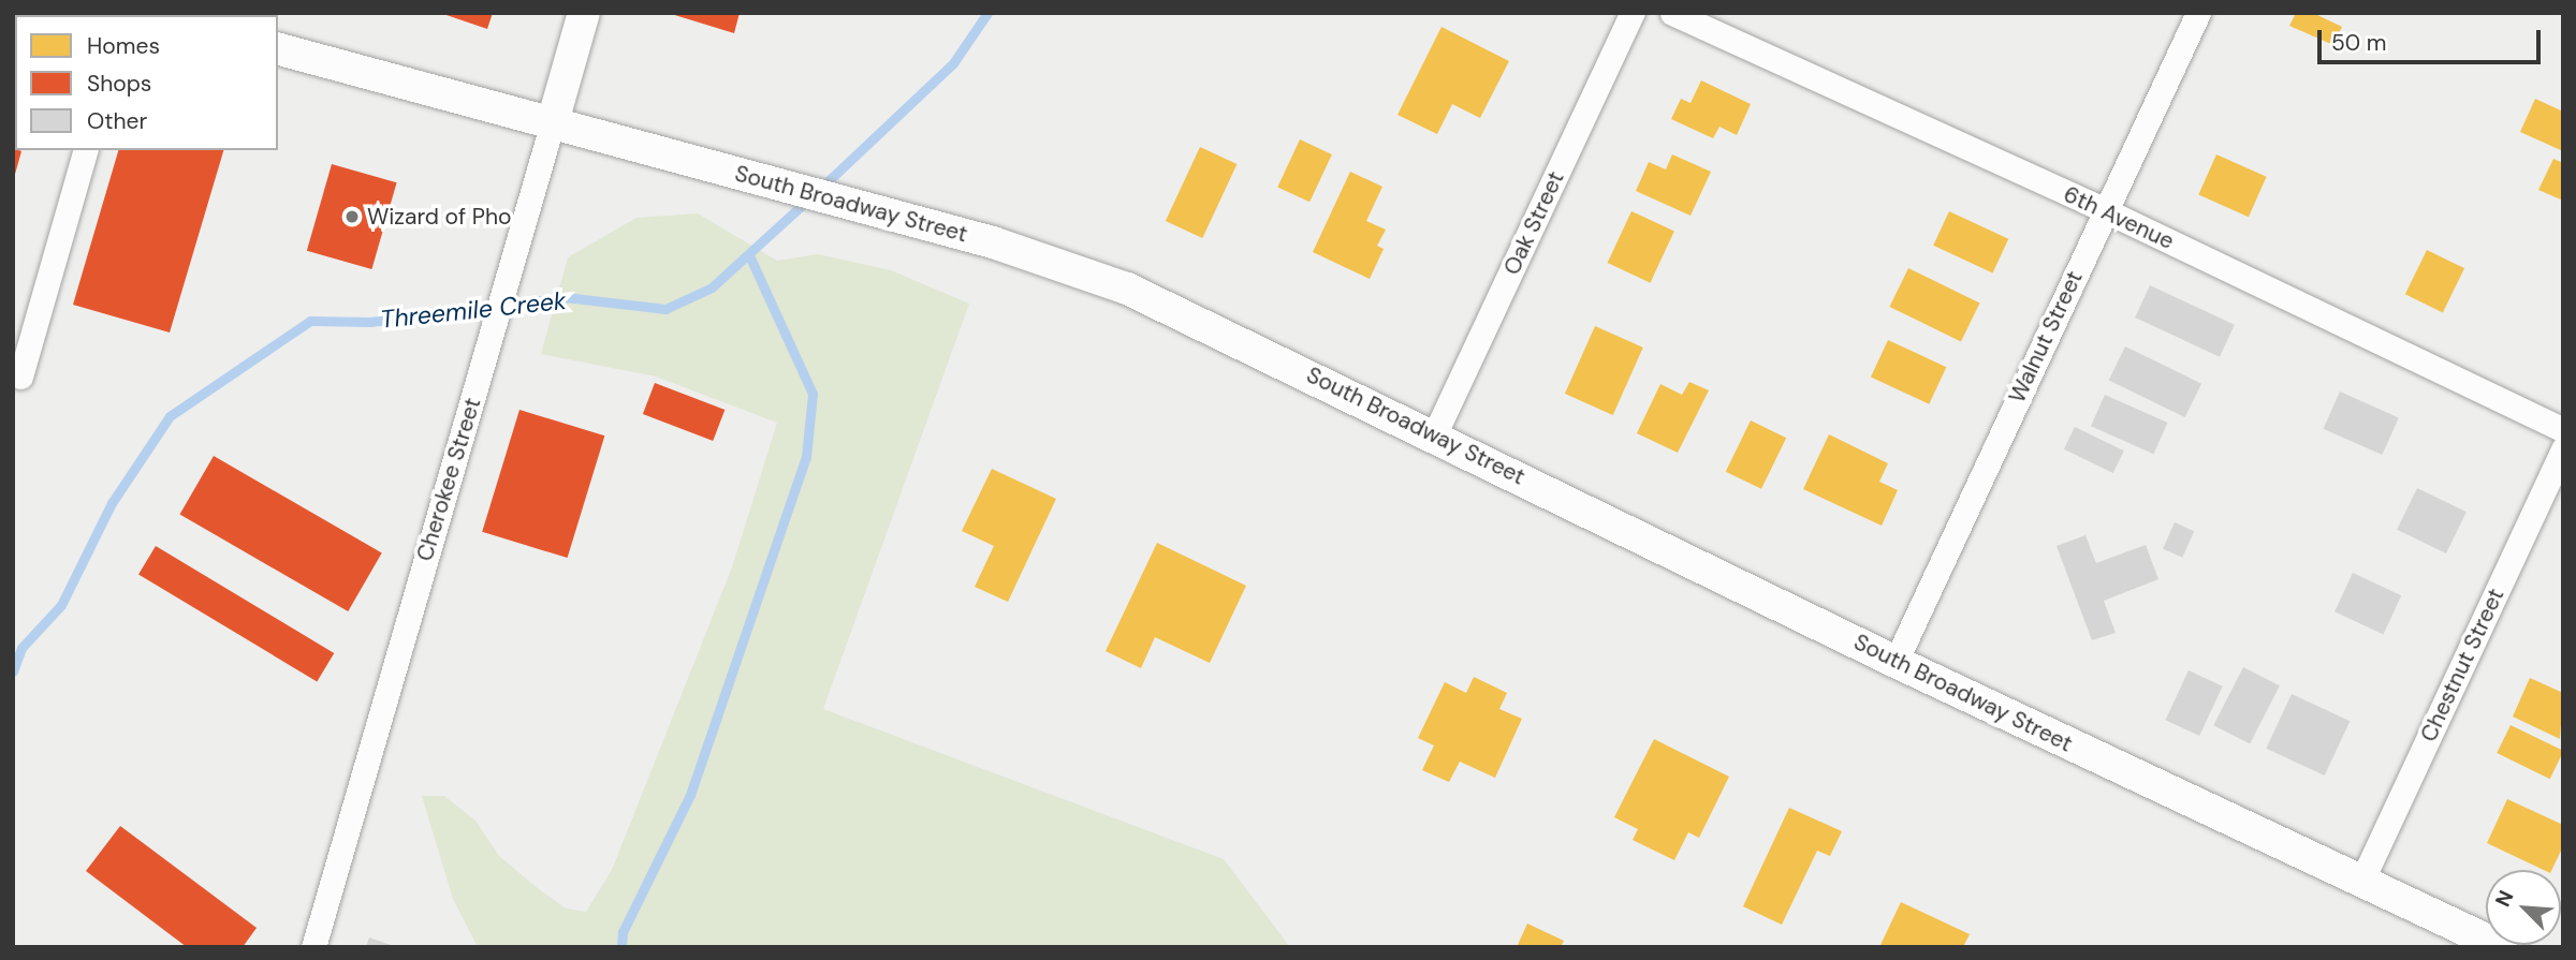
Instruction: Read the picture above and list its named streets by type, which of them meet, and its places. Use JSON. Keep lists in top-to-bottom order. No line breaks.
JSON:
{"streets":{"street":["South Broadway Street","6th Avenue","Oak Street","Walnut Street","Cherokee Street","Chestnut Street"]},"crossings":[["South Broadway Street","Oak Street"],["South Broadway Street","Walnut Street"],["South Broadway Street","Cherokee Street"],["South Broadway Street","Chestnut Street"],["6th Avenue","Walnut Street"]],"water":["Threemile Creek"],"places":["Wizard of Pho"],"legend":["Homes","Shops","Other"],"scale_bar":"50 m","north":"top left"}
